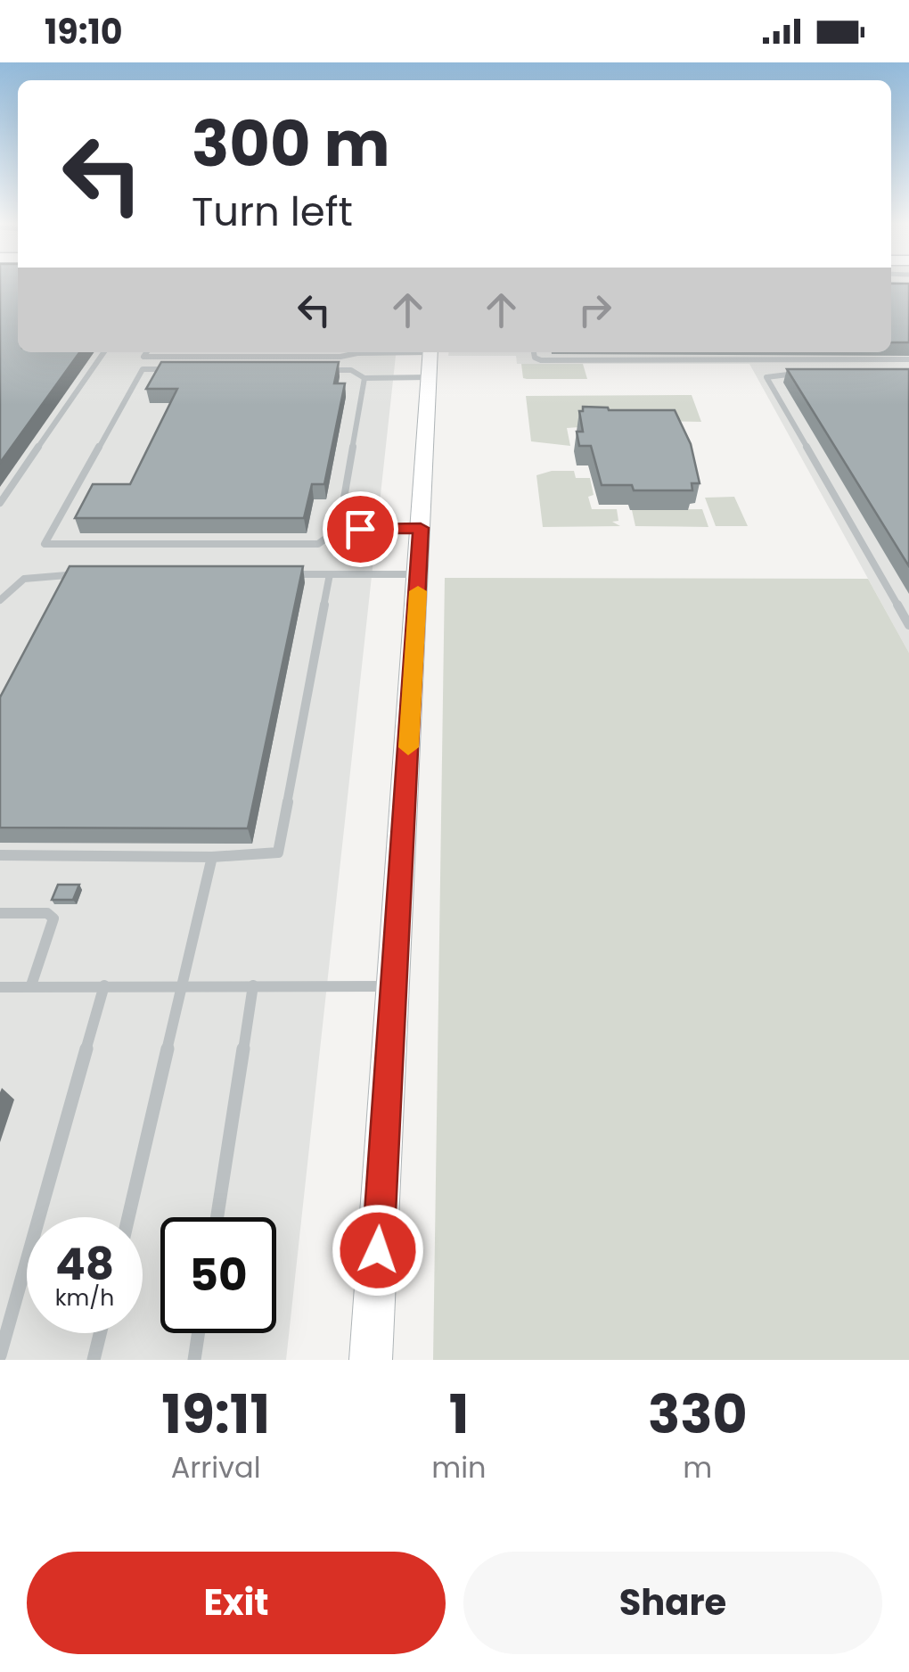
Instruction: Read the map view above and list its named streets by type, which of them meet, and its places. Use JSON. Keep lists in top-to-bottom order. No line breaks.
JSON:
{"page":{"status":"19:10","turn":["300 m","Turn left"],"speed":"48 km/h","limit":"50","eta":["19:11","Arrival","1","min","330","m"],"buttons":["Exit","Share"]}}
